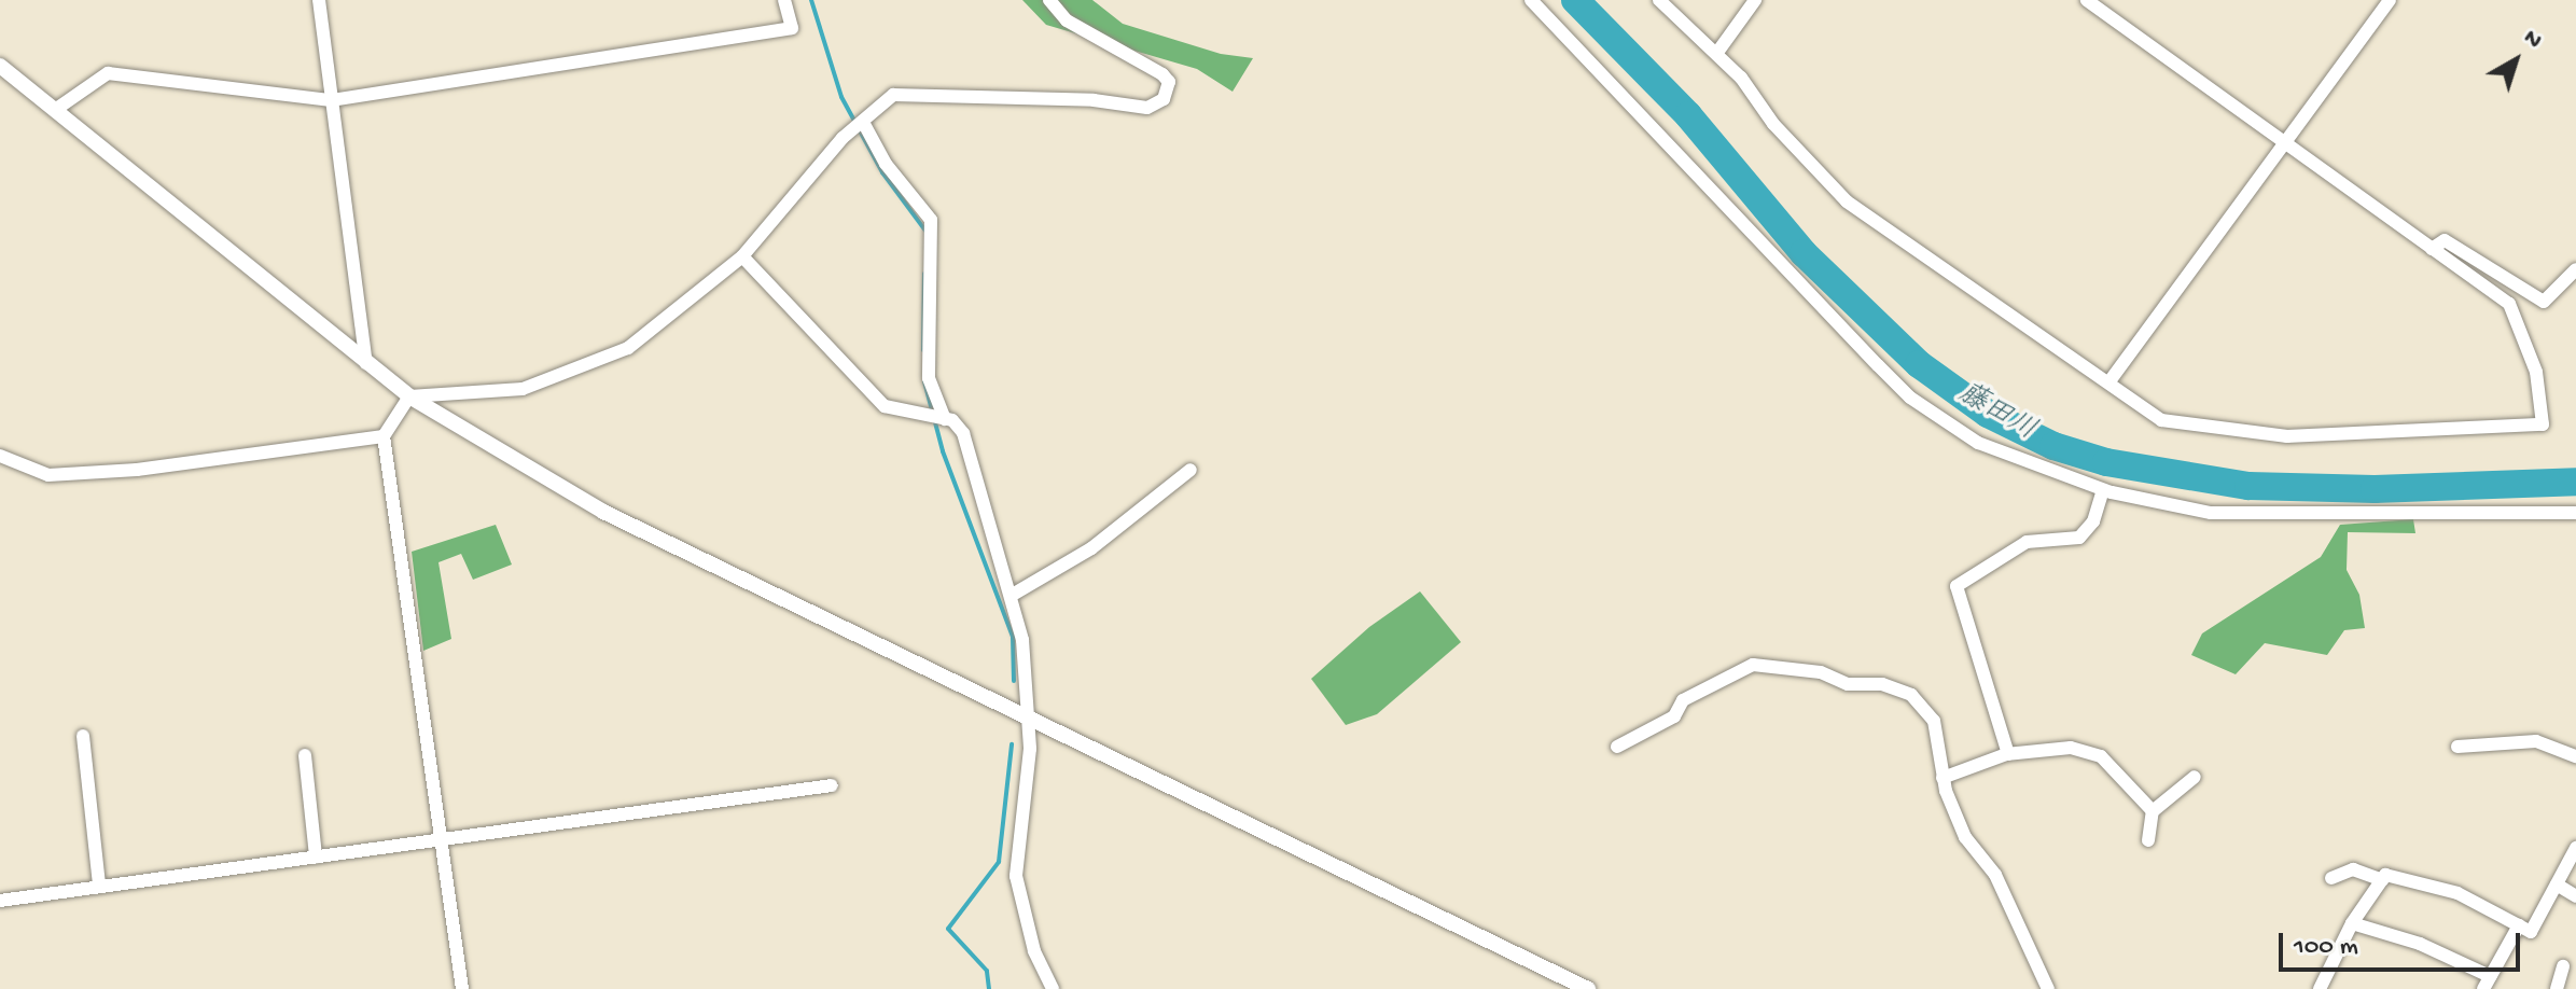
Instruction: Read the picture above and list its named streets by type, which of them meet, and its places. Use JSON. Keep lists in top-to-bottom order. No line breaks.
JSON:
{"water":["藤田川"],"scale_bar":"100 m","north":"top right"}
